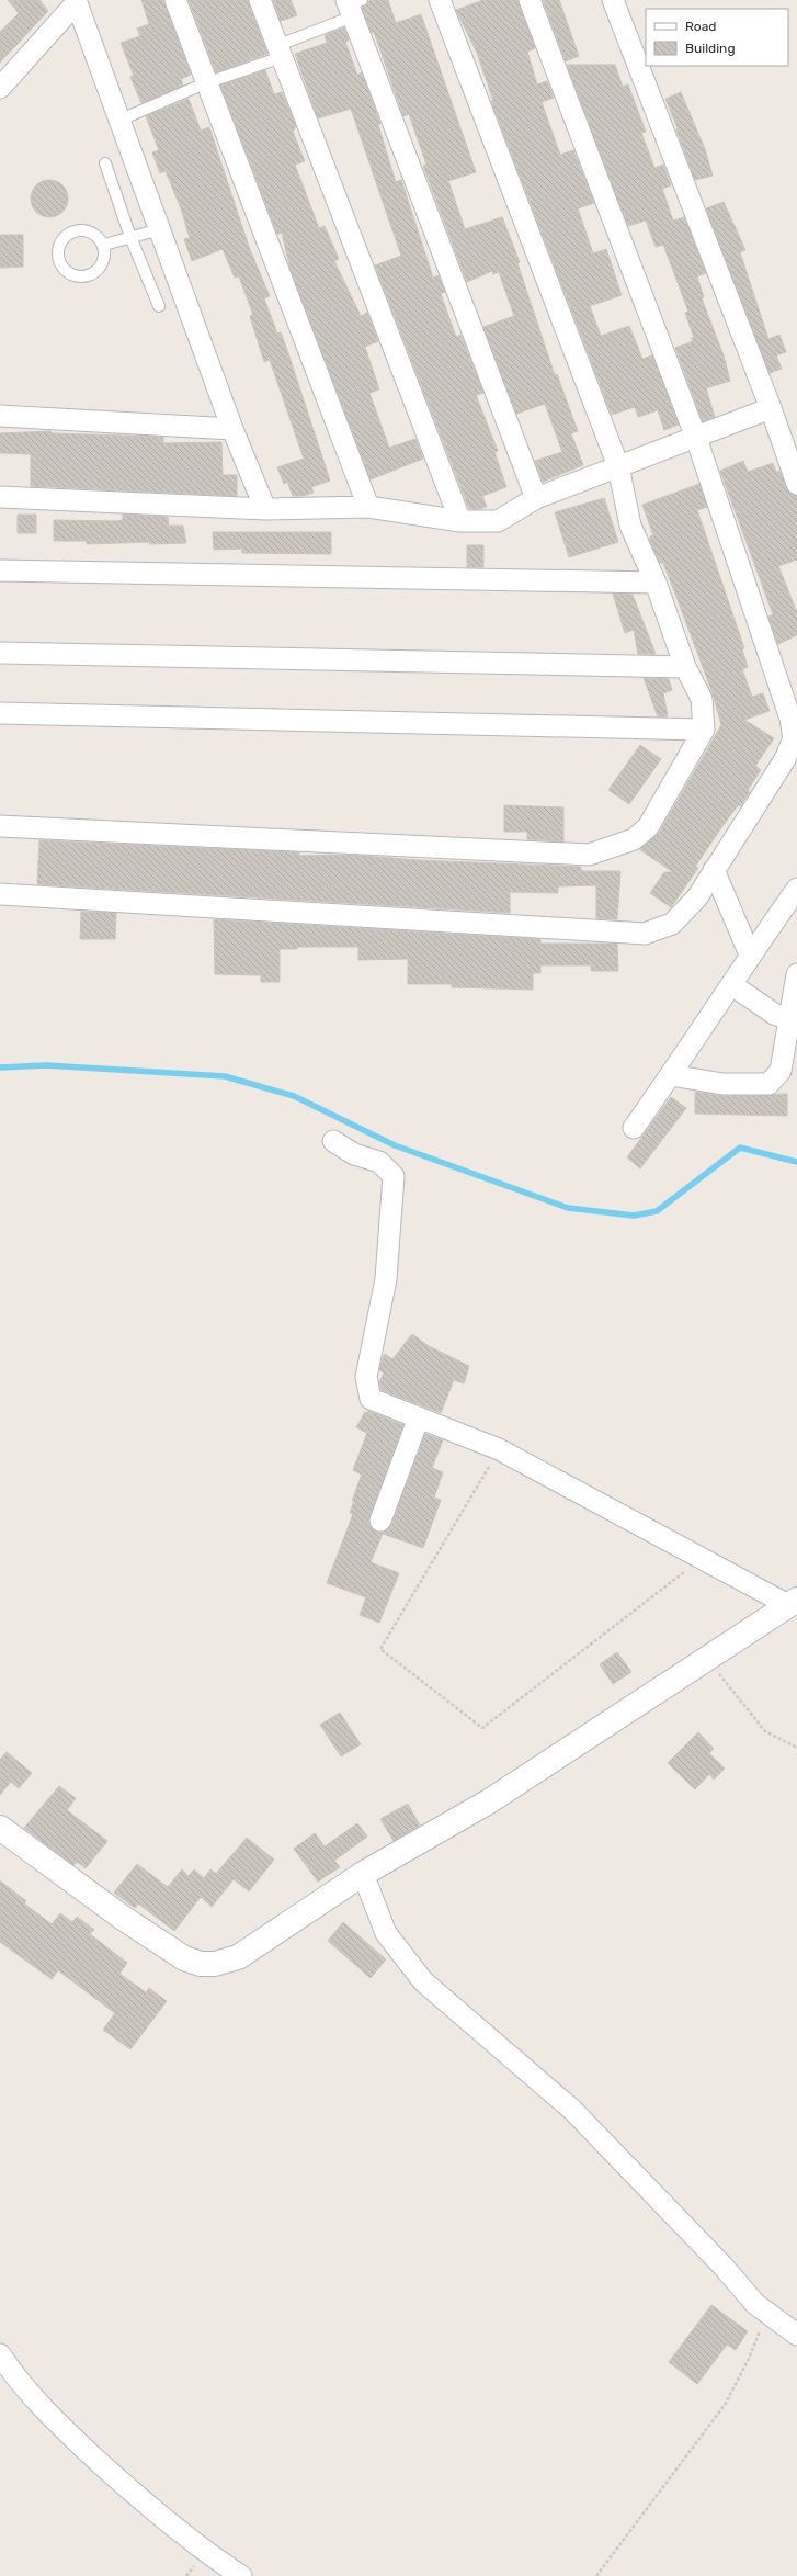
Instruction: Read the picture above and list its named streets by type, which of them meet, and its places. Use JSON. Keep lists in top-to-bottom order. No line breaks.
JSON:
{"legend":["Road","Building"]}
